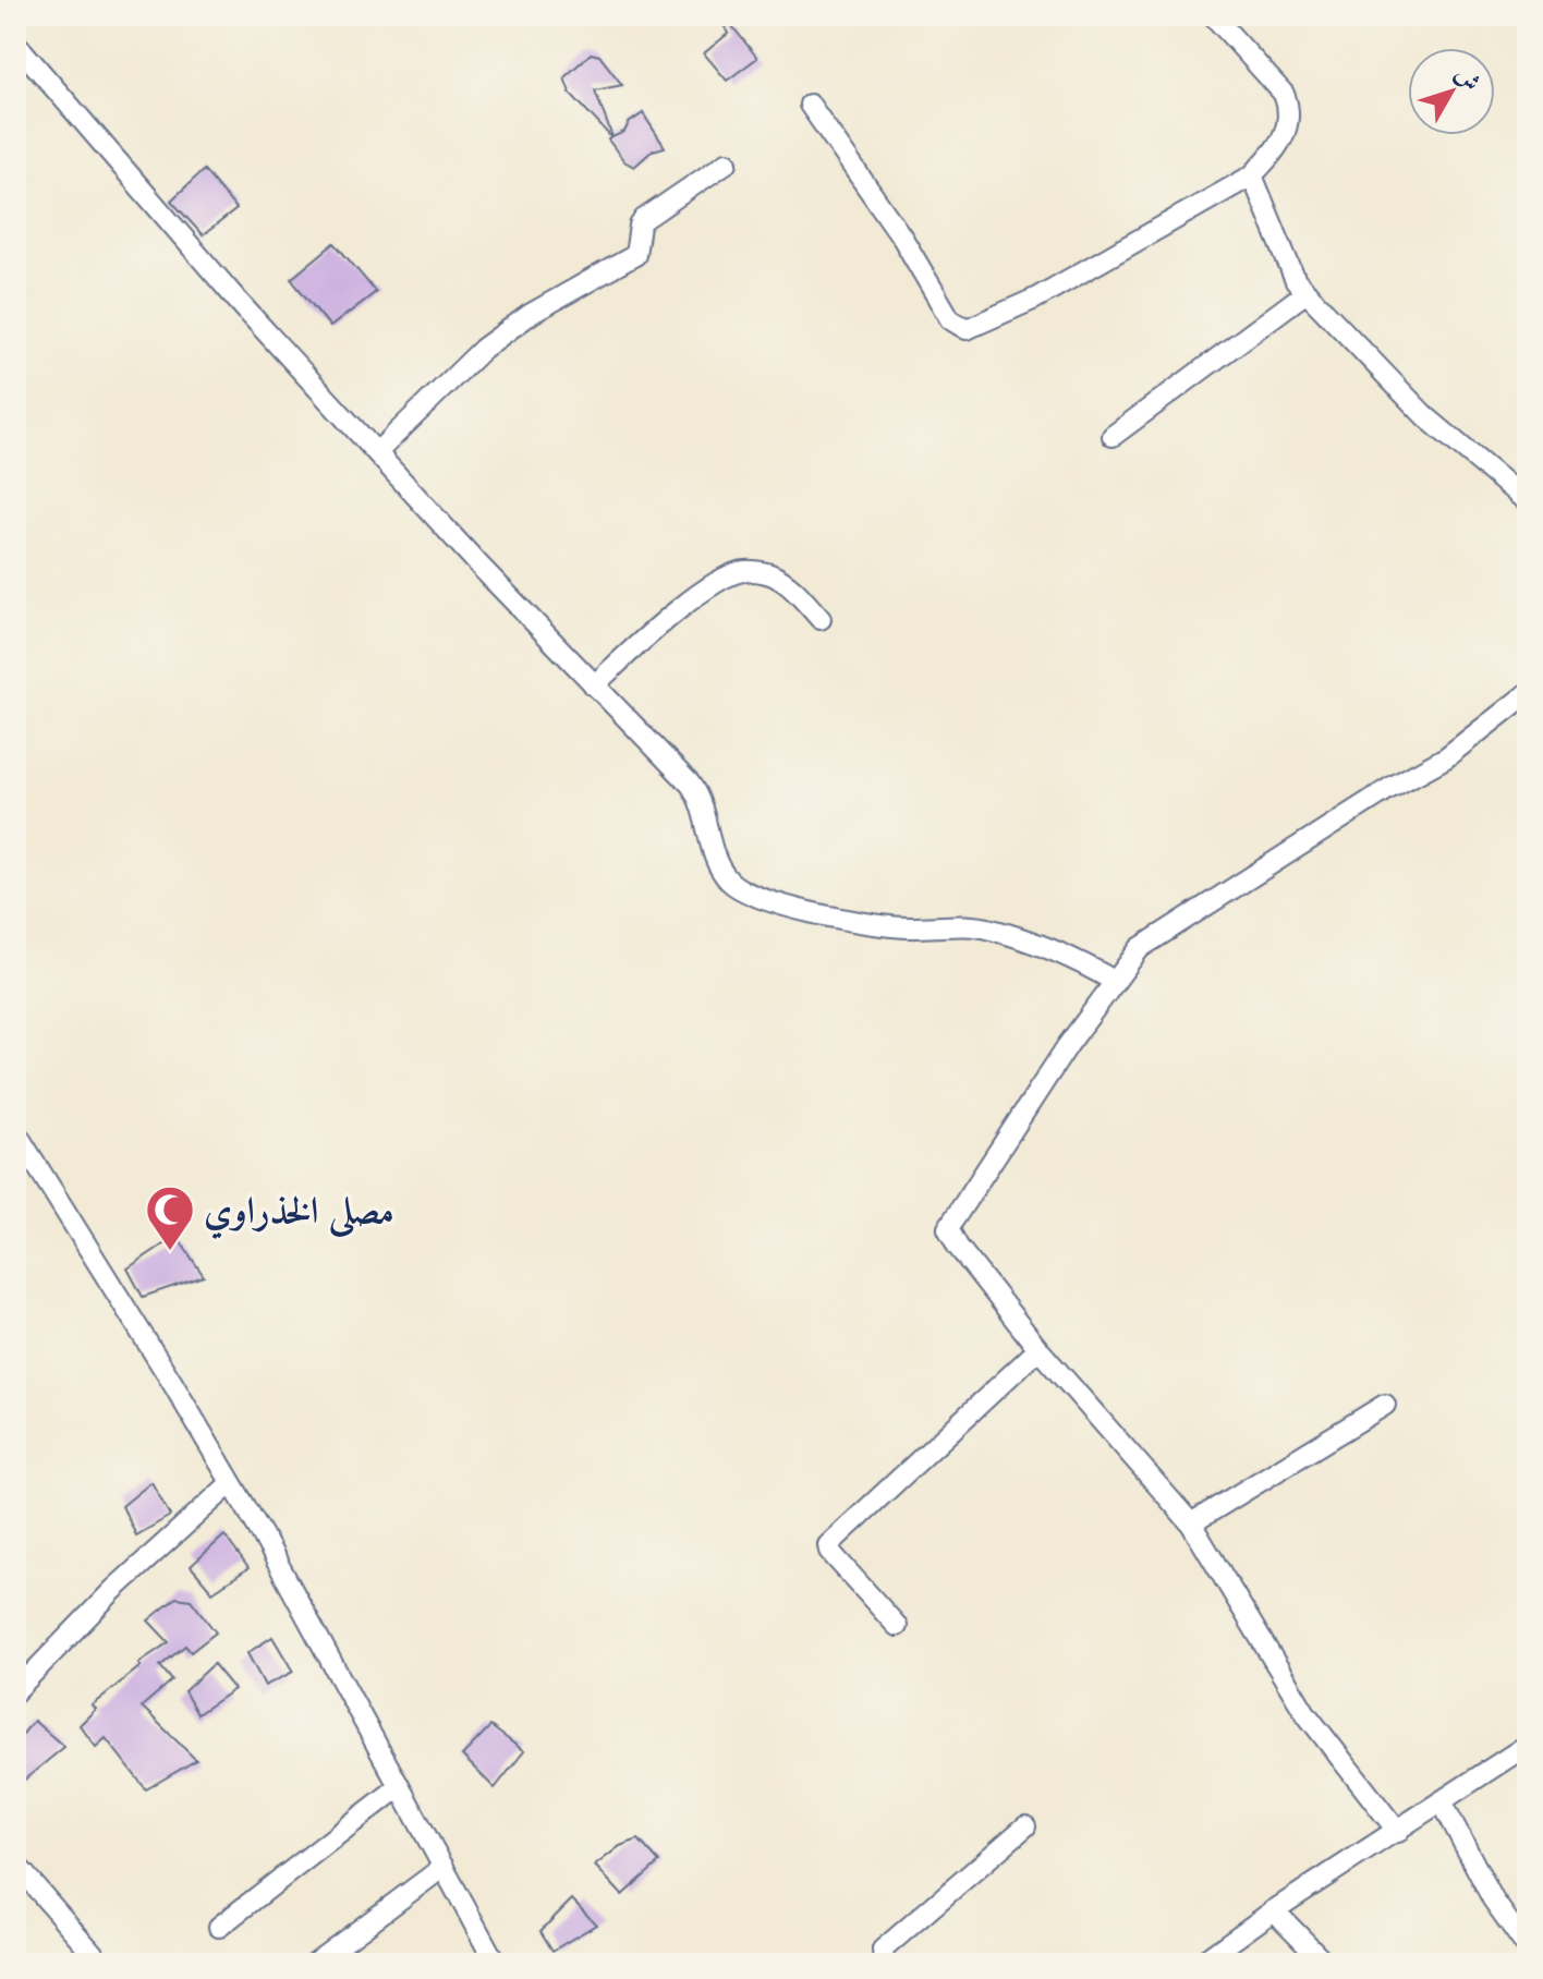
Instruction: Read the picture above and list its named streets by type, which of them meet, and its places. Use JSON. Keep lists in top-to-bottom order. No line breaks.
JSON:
{"places":{"mosque":["مصلى الخذراوي"]},"north":"top right"}
